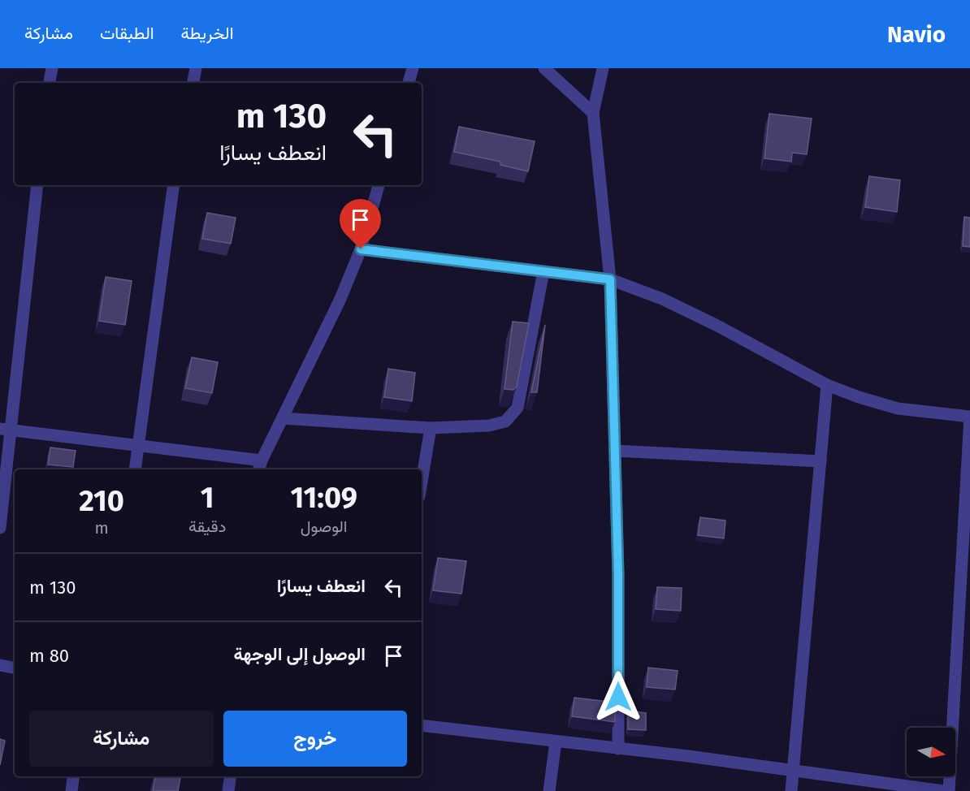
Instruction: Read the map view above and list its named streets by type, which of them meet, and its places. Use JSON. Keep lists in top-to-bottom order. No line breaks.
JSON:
{"north":"right","page":{"header":"Navio","nav":["الخريطة","الطبقات","مشاركة"],"turn":["130 m","انعطف يسارًا"],"eta":["11:09","الوصول","1","دقيقة","210","m"],"list":[{"name":"انعطف يسارًا","value":"130 m"},{"name":"الوصول إلى الوجهة","value":"80 m"}],"buttons":["خروج","مشاركة"]}}
